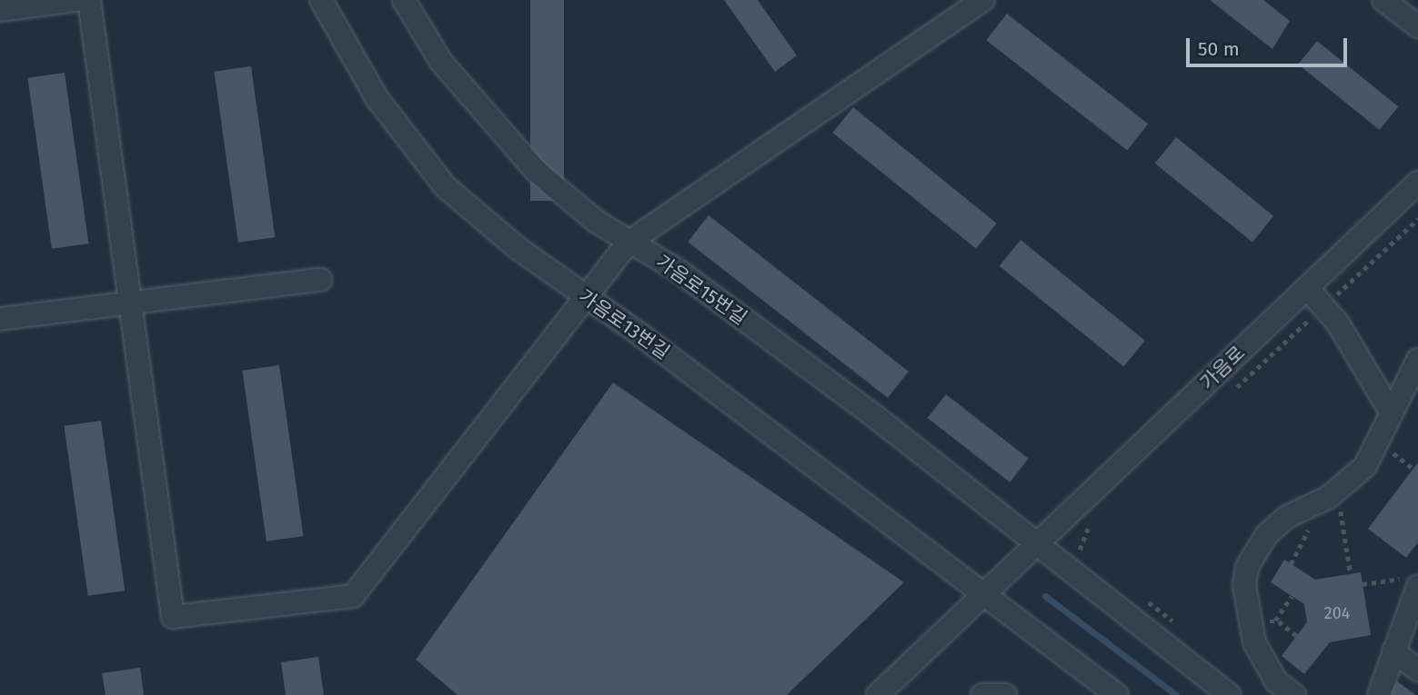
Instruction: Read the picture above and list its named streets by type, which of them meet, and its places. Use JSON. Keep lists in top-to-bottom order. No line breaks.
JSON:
{"streets":{"street":["가음로15번길","가음로13번길","가음로"]},"crossings":[["가음로15번길","가음로"],["가음로13번길","가음로"]],"house_numbers":["204"],"scale_bar":"50 m"}
